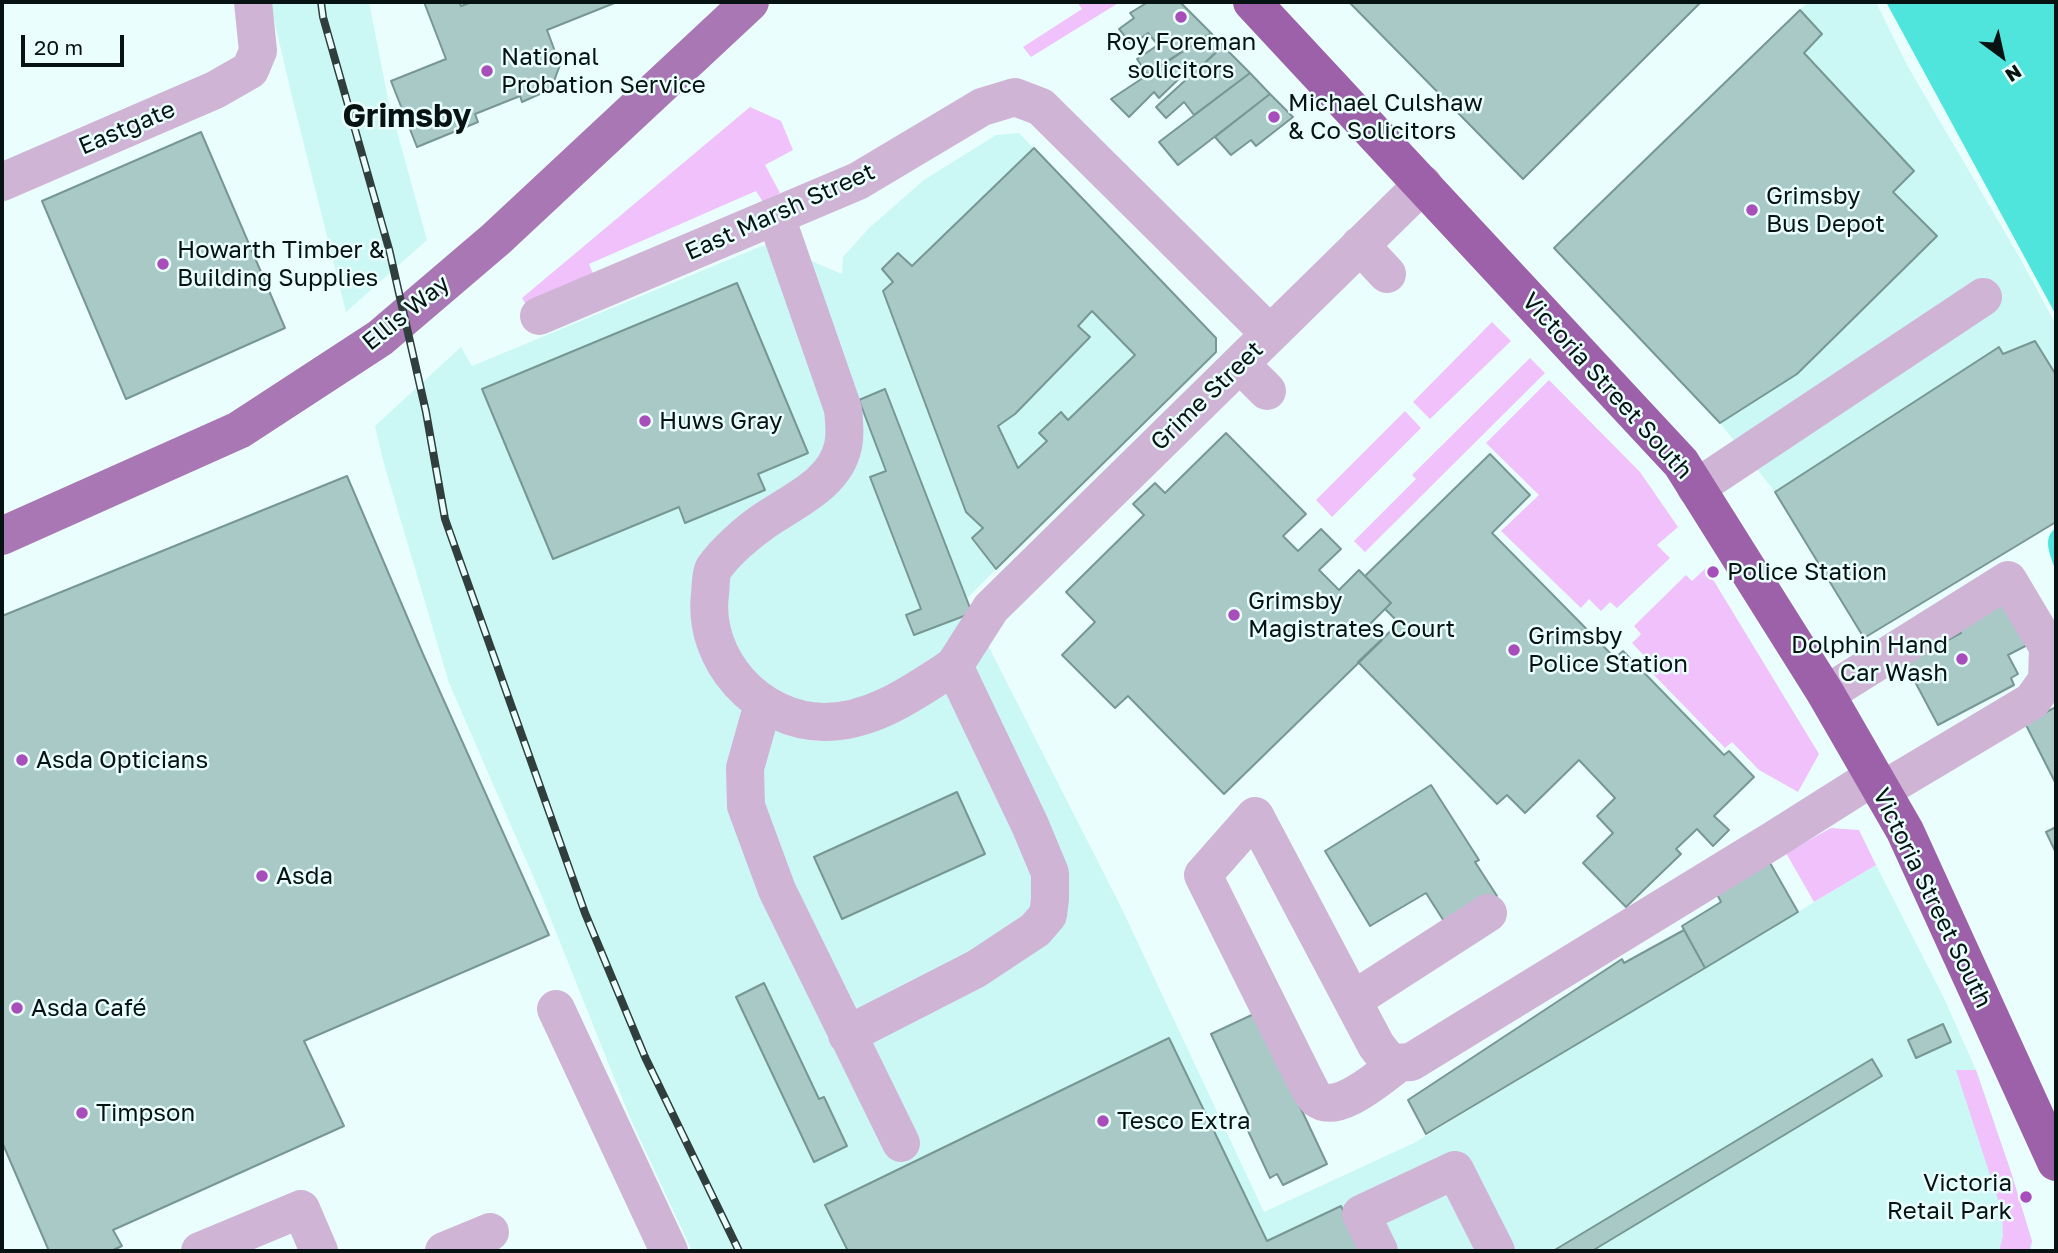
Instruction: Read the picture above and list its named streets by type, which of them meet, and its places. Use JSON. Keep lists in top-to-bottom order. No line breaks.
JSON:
{"streets":{"highway":["Victoria Street South"],"main road":["Ellis Way"],"street":["Eastgate","East Marsh Street","Grime Street"]},"crossings":[["East Marsh Street","Grime Street"],["Victoria Street South","Grime Street"]],"districts":["Grimsby"],"places":["Roy Foreman solicitors","National Probation Service","Michael Culshaw & Co Solicitors","Grimsby Bus Depot","Howarth Timber & Building Supplies","Huws Gray","Police Station","Grimsby Magistrates Court","Grimsby Police Station","Dolphin Hand Car Wash","Asda Opticians","Asda","Asda Café","Timpson","Tesco Extra","Victoria Retail Park"],"scale_bar":"20 m","north":"bottom right"}
